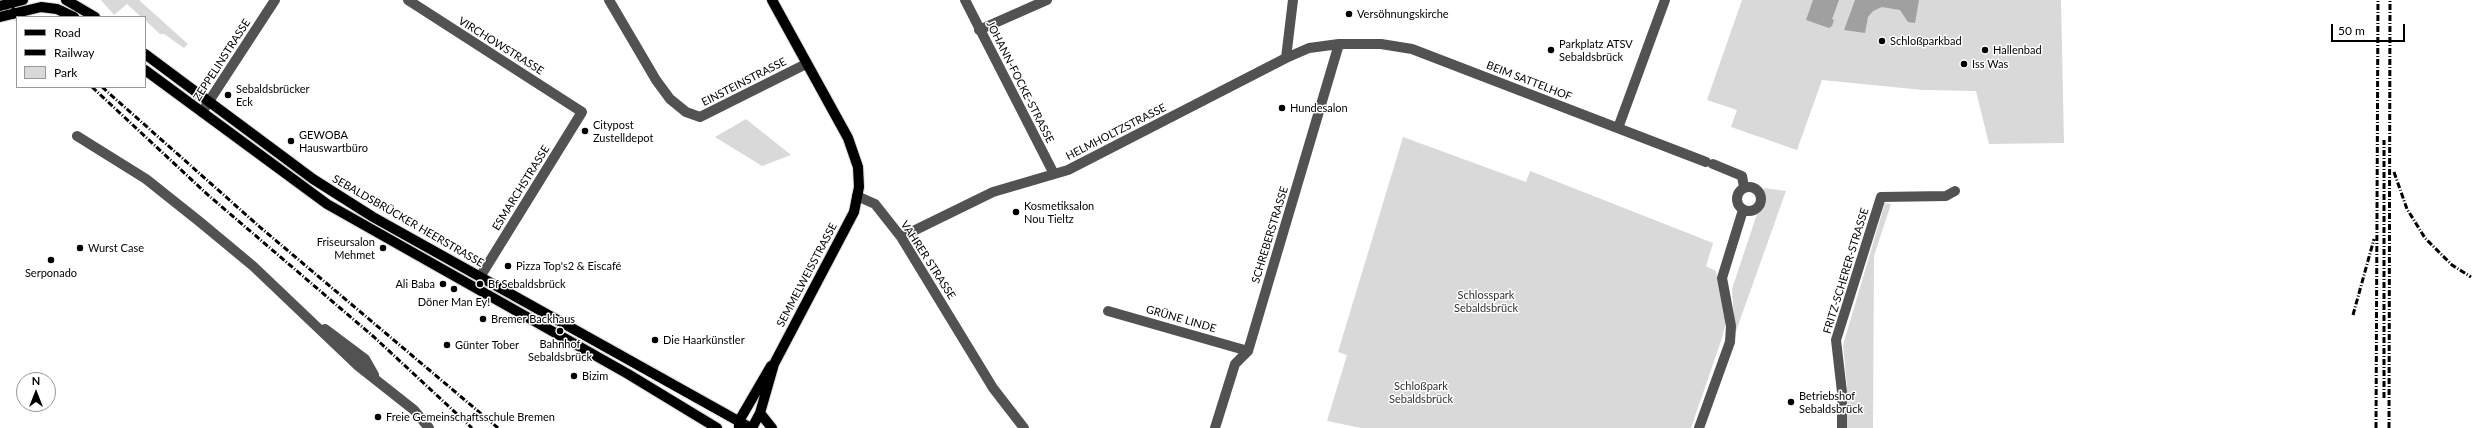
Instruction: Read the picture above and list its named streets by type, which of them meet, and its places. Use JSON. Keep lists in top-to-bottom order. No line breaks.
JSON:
{"streets":{"main road":["SEBALDSBRÜCKER HEERSTRASSE","SEMMELWEISSTRASSE"],"street":["VIRCHOWSTRASSE","ZEPPELINSTRASSE","BEIM SATTELHOF","EINSTEINSTRASSE","JOHANN-FOCKE-STRASSE","HELMHOLTZSTRASSE","ESMARCHSTRASSE","SCHREBERSTRASSE","VAHRER STRASSE","FRITZ-SCHERER-STRASSE","GRÜNE LINDE"]},"crossings":[["VIRCHOWSTRASSE","ESMARCHSTRASSE"],["ZEPPELINSTRASSE","SEBALDSBRÜCKER HEERSTRASSE"],["BEIM SATTELHOF","HELMHOLTZSTRASSE"],["BEIM SATTELHOF","SCHREBERSTRASSE"],["JOHANN-FOCKE-STRASSE","HELMHOLTZSTRASSE"],["HELMHOLTZSTRASSE","SCHREBERSTRASSE"],["HELMHOLTZSTRASSE","VAHRER STRASSE"],["ESMARCHSTRASSE","SEBALDSBRÜCKER HEERSTRASSE"],["SEBALDSBRÜCKER HEERSTRASSE","SEMMELWEISSTRASSE"],["SCHREBERSTRASSE","GRÜNE LINDE"],["VAHRER STRASSE","SEMMELWEISSTRASSE"]],"parks":["Schlosspark Sebaldsbrück","Schloßpark Sebaldsbrück"],"places":["Versöhnungskirche","Schloßparkbad","Parkplatz ATSV Sebaldsbrück","Hallenbad","Iss Was","Sebaldsbrücker Eck","Hundesalon","Citypost Zustelldepot","GEWOBA Hauswartbüro","Kosmetiksalon Nou Tieltz","Wurst Case","Friseursalon Mehmet","Serponado","Pizza Top's2 & Eiscafé","Ali Baba","Bf Sebaldsbrück","Döner Man Ey!","Bremer Backhaus","Bahnhof Sebaldsbrück","Die Haarkünstler","Günter Tober","Bizim","Betriebshof Sebaldsbrück","Freie Gemeinschaftsschule Bremen"],"legend":["Road","Railway","Park"],"scale_bar":"50 m","north":"top"}
